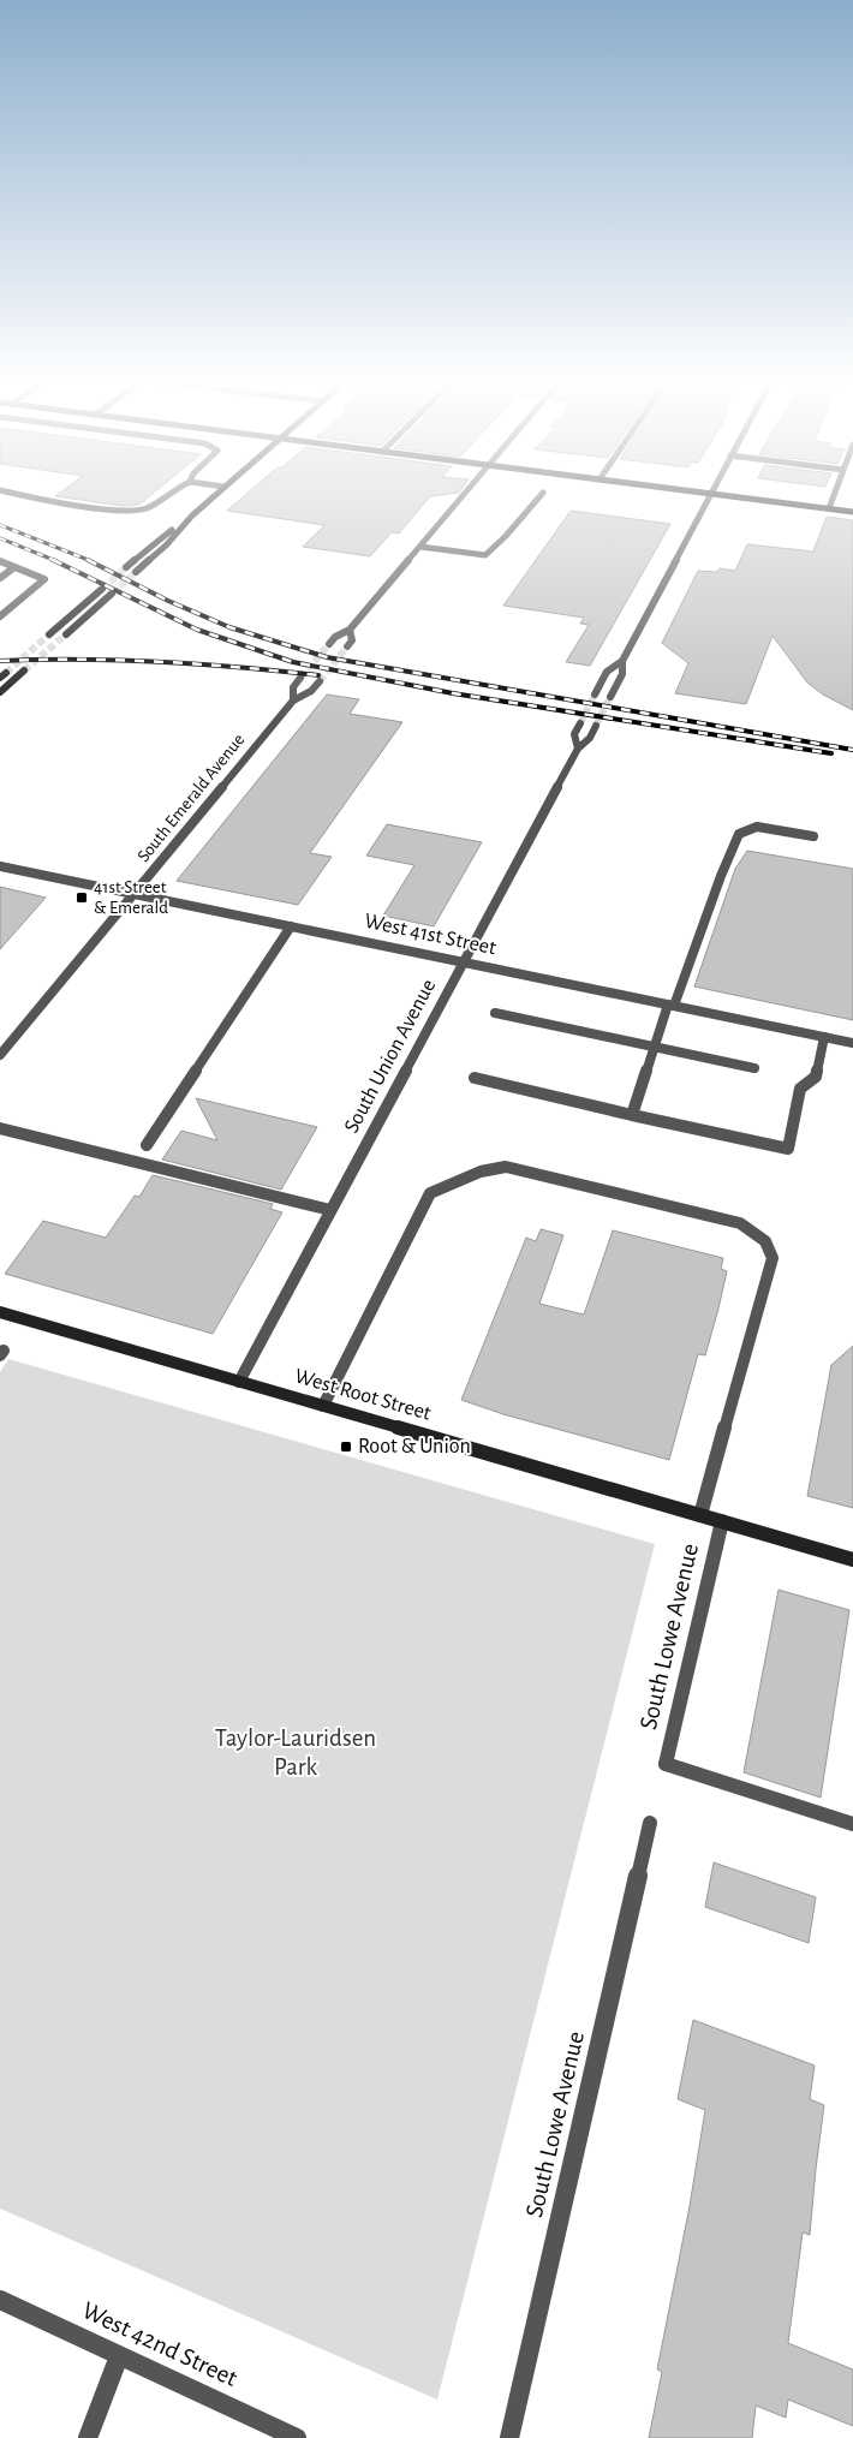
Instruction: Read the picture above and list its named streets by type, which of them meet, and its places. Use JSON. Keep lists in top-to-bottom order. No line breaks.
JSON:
{"streets":{"main road":["West Root Street"],"street":["South Emerald Avenue","West 41st Street","South Union Avenue","South Lowe Avenue","West 42nd Street"]},"crossings":[["South Emerald Avenue","West 41st Street"],["West 41st Street","South Union Avenue"],["South Union Avenue","West Root Street"],["West Root Street","South Lowe Avenue"]],"parks":["Taylor-Lauridsen Park"],"places":{"transit":["41st Street & Emerald","Root & Union"]}}
